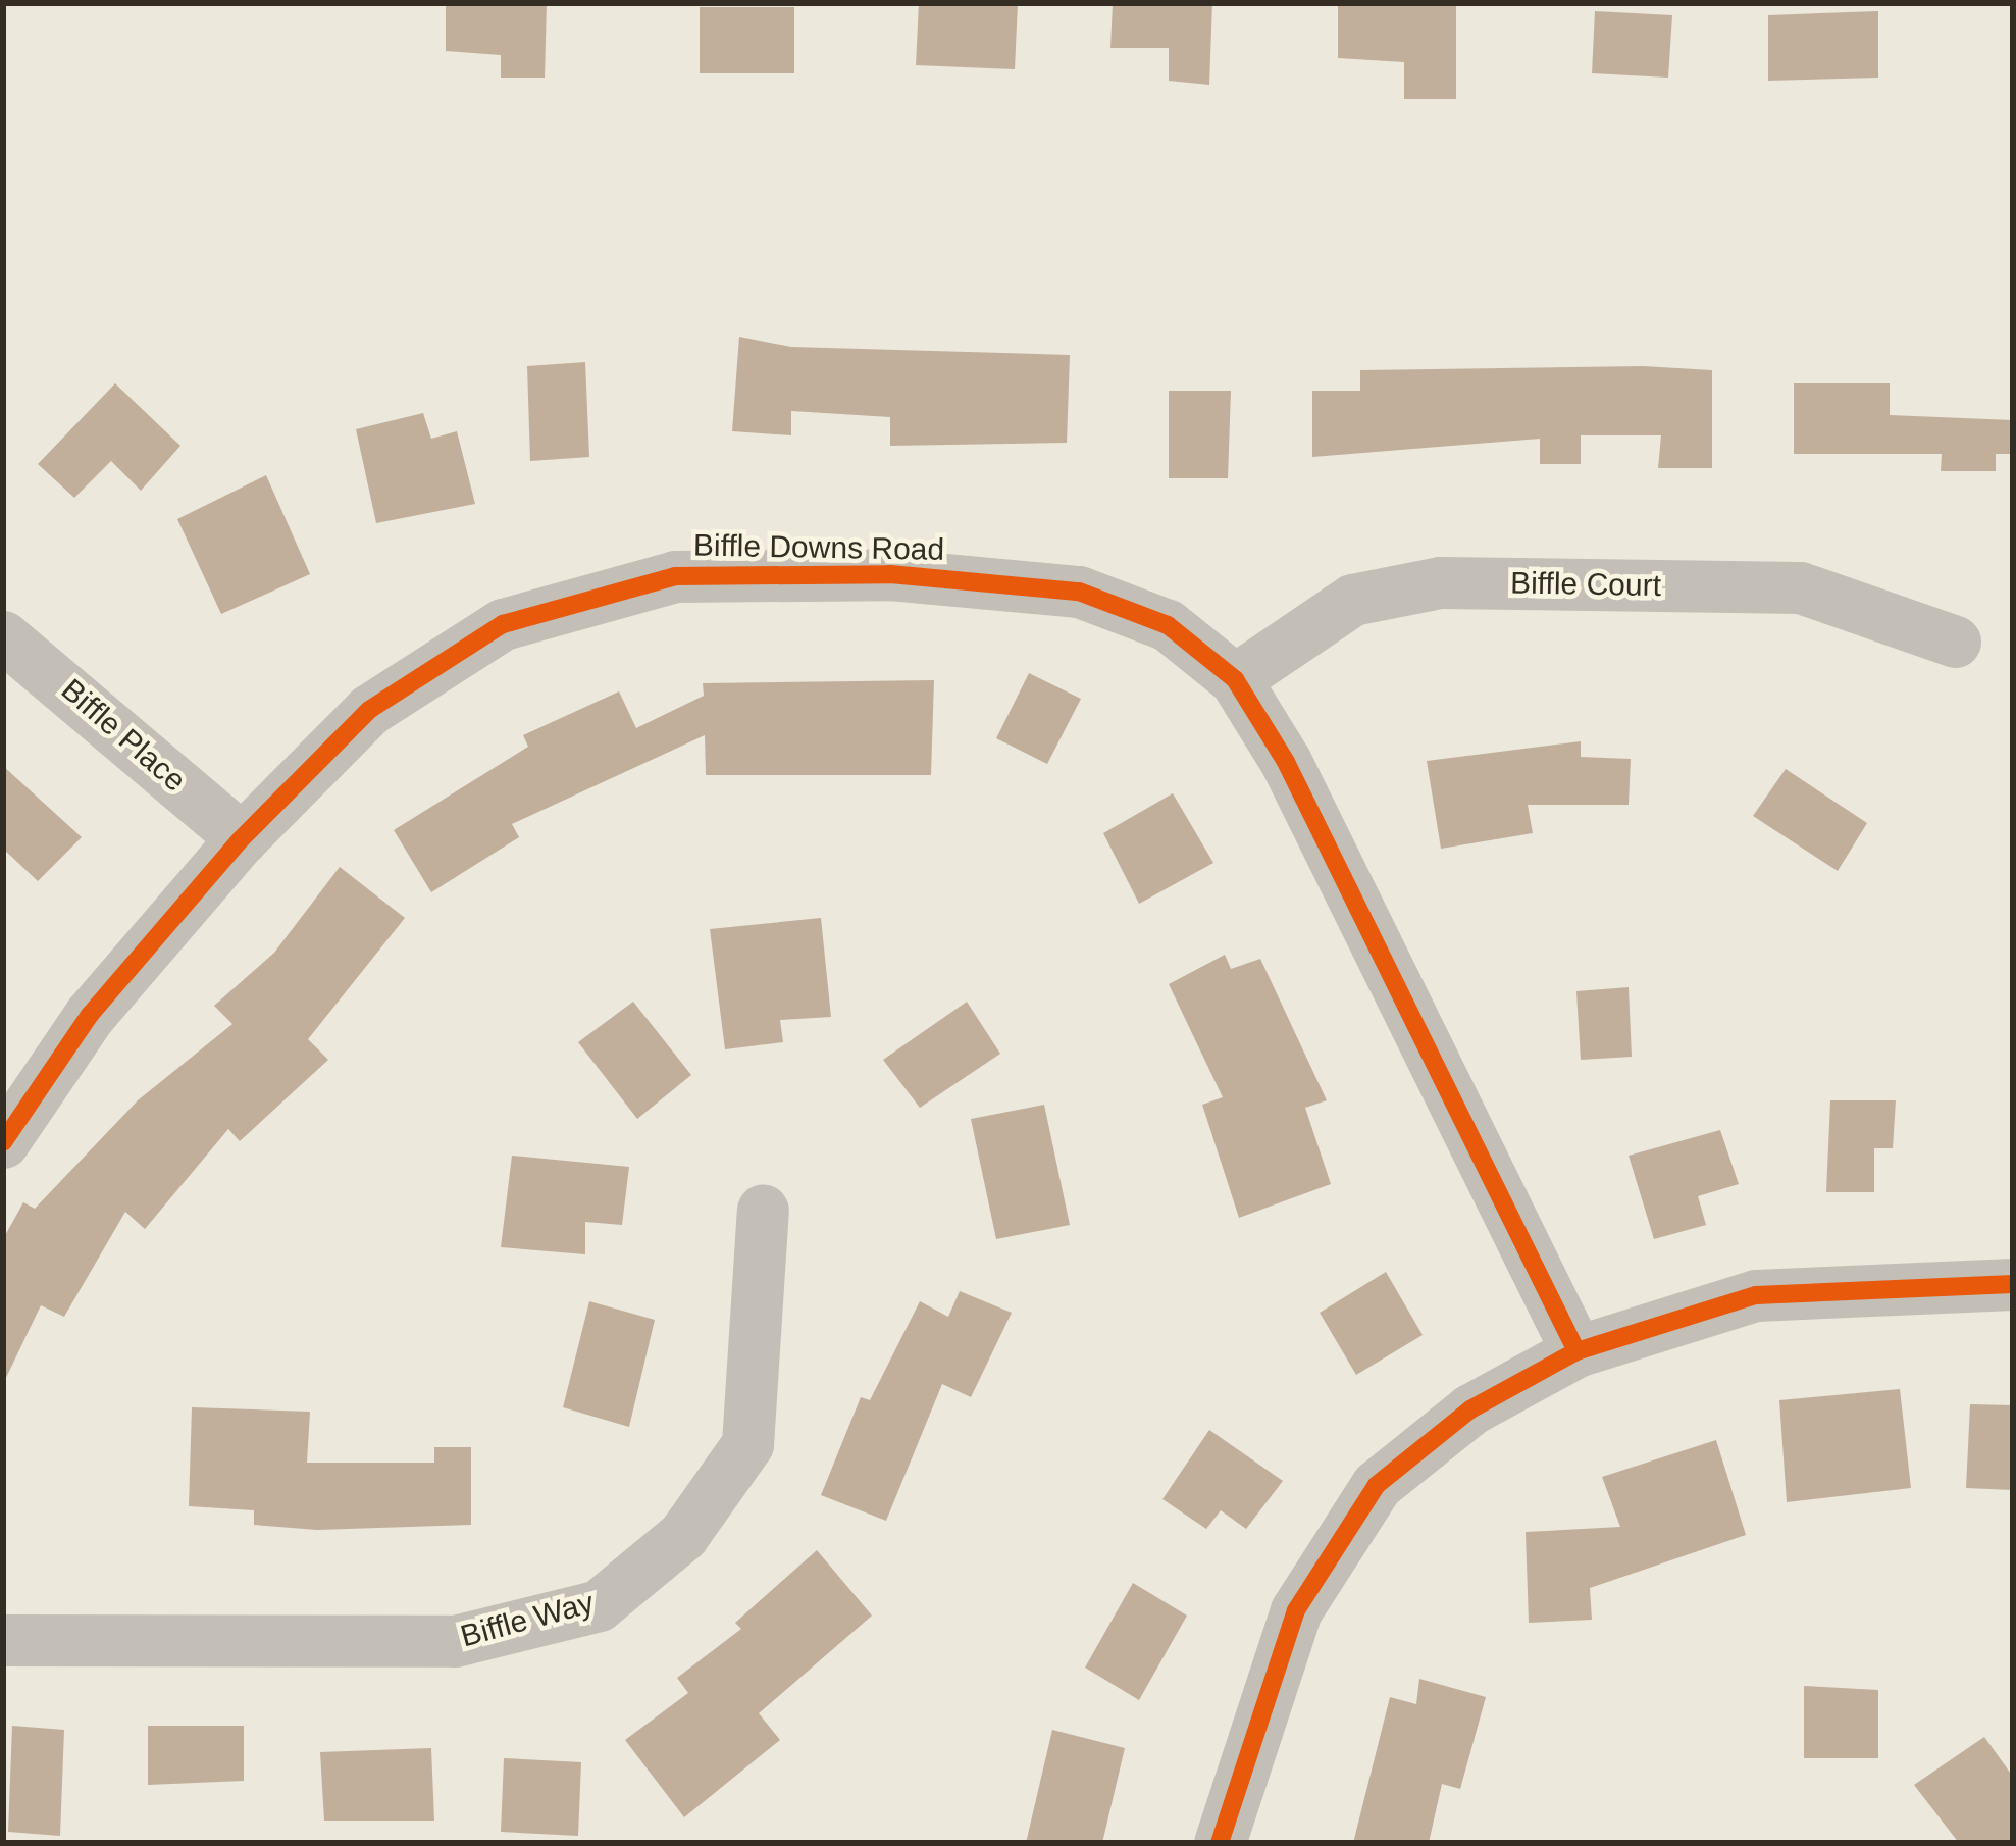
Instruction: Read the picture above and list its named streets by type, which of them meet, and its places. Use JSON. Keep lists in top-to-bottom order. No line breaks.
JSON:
{"streets":{"street":["Biffle Downs Road","Biffle Court","Biffle Place","Biffle Way"]},"crossings":[["Biffle Downs Road","Biffle Court"],["Biffle Downs Road","Biffle Place"]]}
